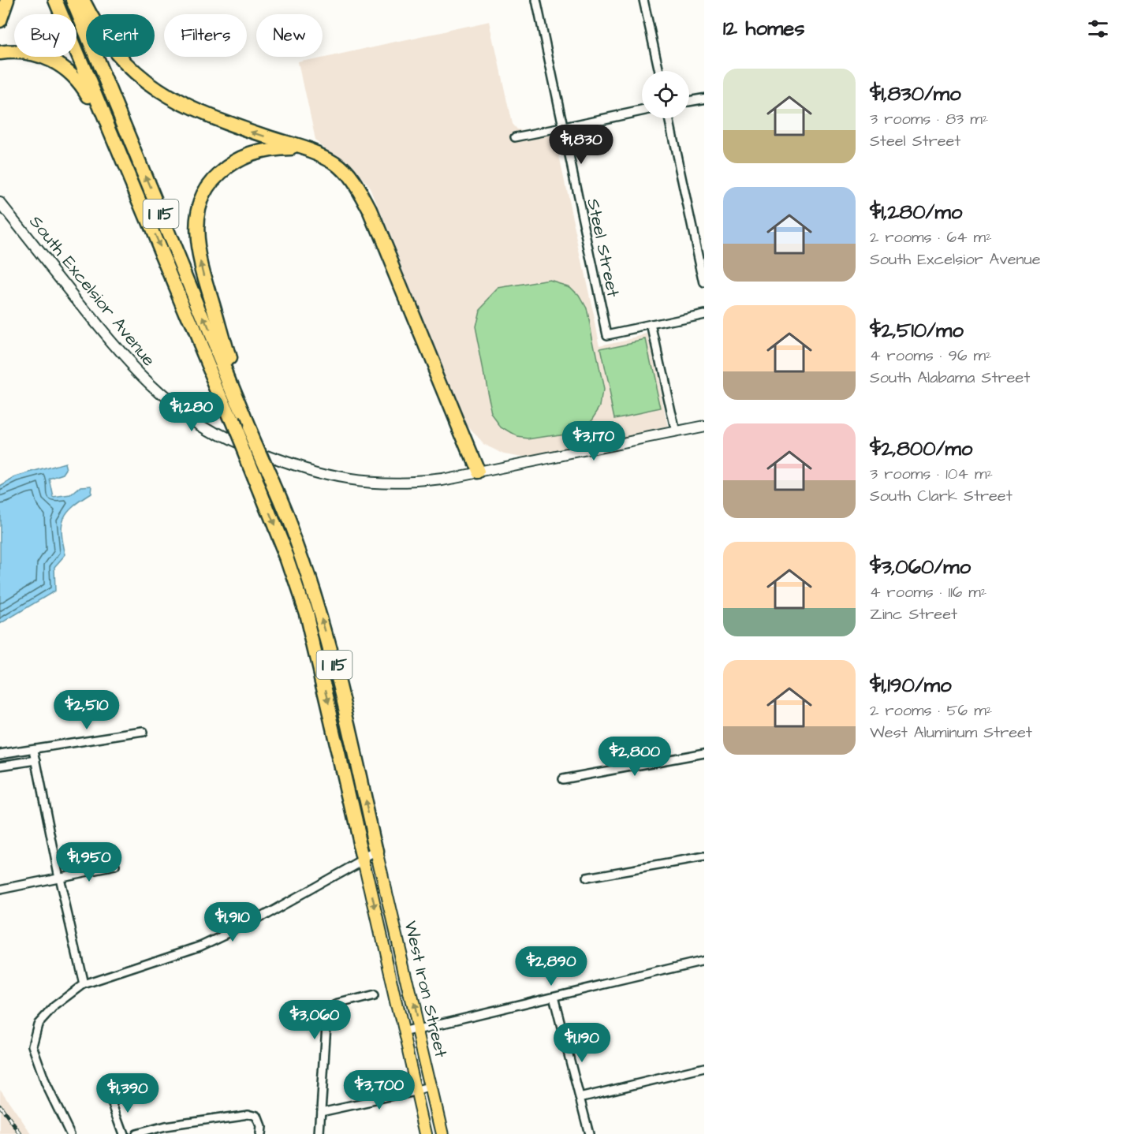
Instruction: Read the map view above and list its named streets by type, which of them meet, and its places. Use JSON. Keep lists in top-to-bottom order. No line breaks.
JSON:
{"streets":{"highway":["I 115"],"main road":["South Excelsior Avenue","West Iron Street"],"street":["Steel Street"]},"crossings":[["I 115","West Iron Street"]],"page":{"heading":"12 homes","chip":["Buy","Rent","Filters","New"],"list":[{"name":"$1,830/mo","note":"3 rooms · 83 m² · Steel Street"},{"name":"$1,280/mo","note":"2 rooms · 64 m² · South Excelsior Avenue"},{"name":"$2,510/mo","note":"4 rooms · 96 m² · South Alabama Street"},{"name":"$2,800/mo","note":"3 rooms · 104 m² · South Clark Street"},{"name":"$3,060/mo","note":"4 rooms · 116 m² · Zinc Street"},{"name":"$1,190/mo","note":"2 rooms · 56 m² · West Aluminum Street"}],"price":["$1,830","$1,280","$3,170","$2,510","$2,800","$1,950","$1,910","$2,890","$3,060","$1,190","$3,700","$1,390"]}}
